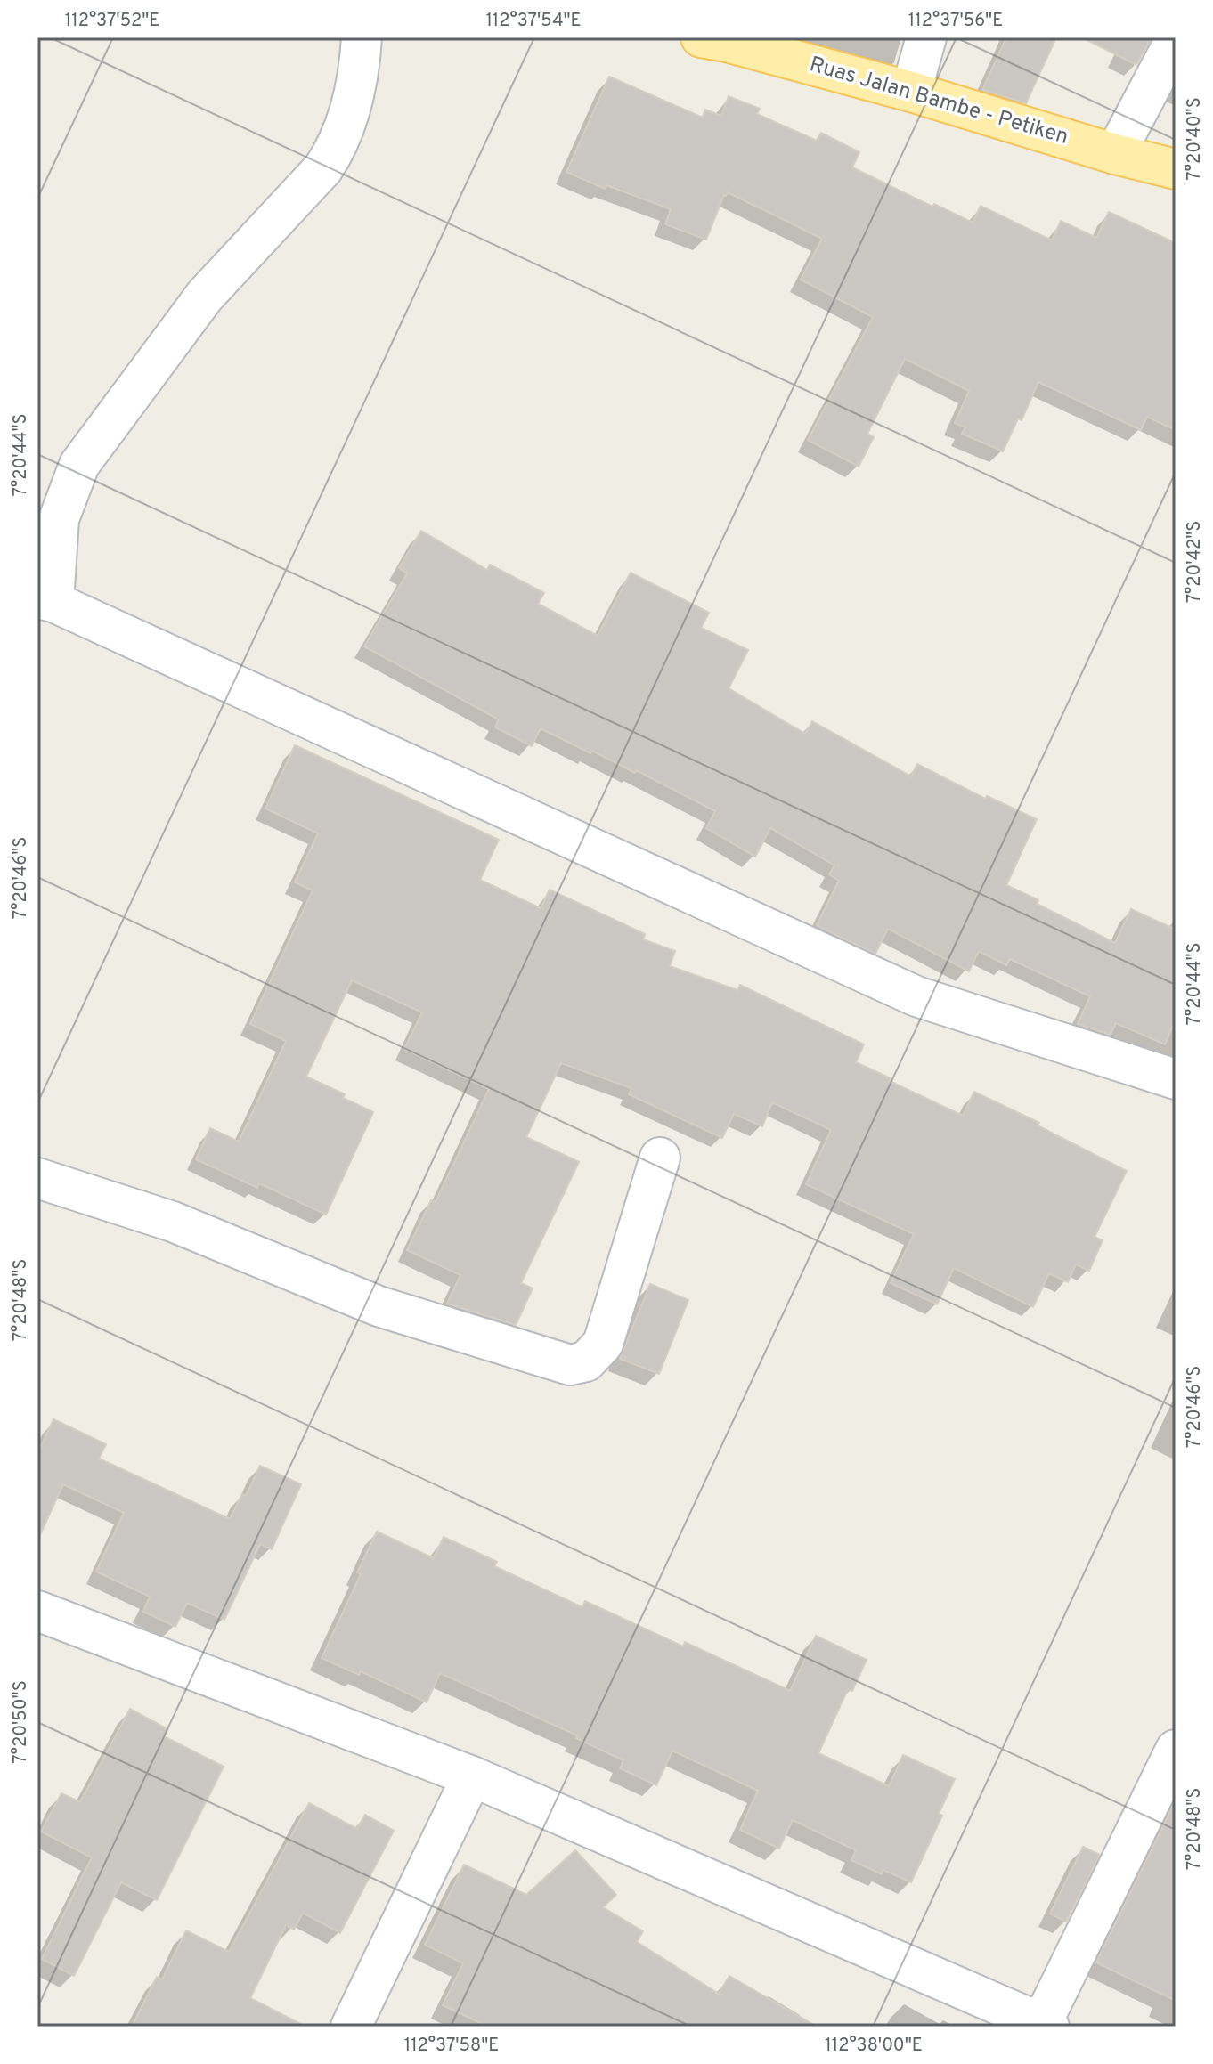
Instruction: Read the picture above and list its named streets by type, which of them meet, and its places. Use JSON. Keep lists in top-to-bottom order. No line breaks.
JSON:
{"streets":{"main road":["Ruas Jalan Bambe - Petiken"]},"coordinates":["112°37'52\"E","112°37'54\"E","112°37'56\"E","7°20'40\"S","7°20'44\"S","7°20'42\"S","7°20'46\"S","7°20'48\"S","7°20'50\"S","112°37'58\"E","112°38'00\"E"]}
